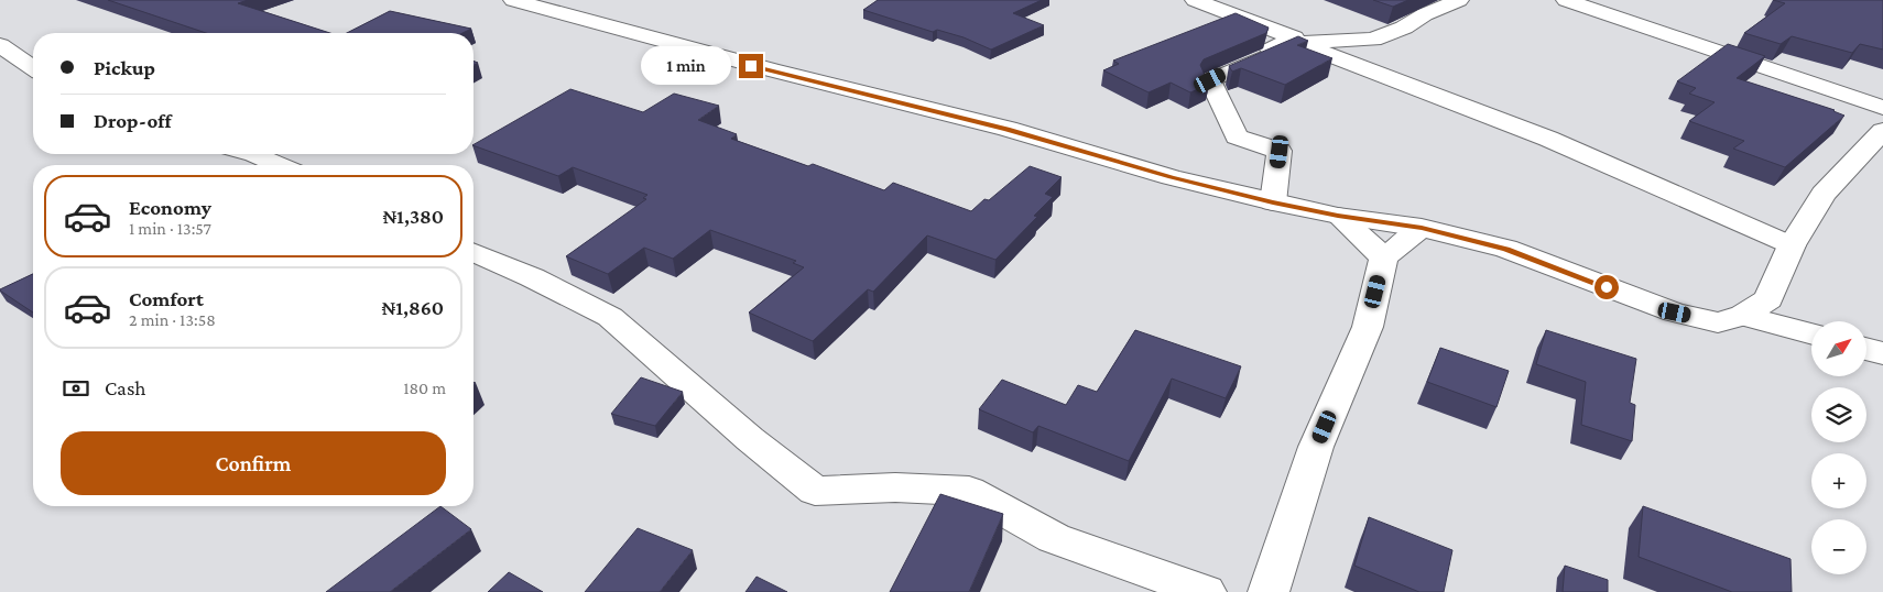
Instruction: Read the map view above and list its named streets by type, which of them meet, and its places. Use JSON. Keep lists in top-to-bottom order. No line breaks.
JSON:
{"north":"top right","page":{"banner":["Pickup","Drop-off"],"bubble":"1 min","list":[{"name":"Economy","note":"1 min · 13:57","value":"₦1,380"},{"name":"Comfort","note":"2 min · 13:58","value":"₦1,860"}],"map_buttons":["+","−"],"pay":["Cash","180 m"],"buttons":"Confirm"}}
